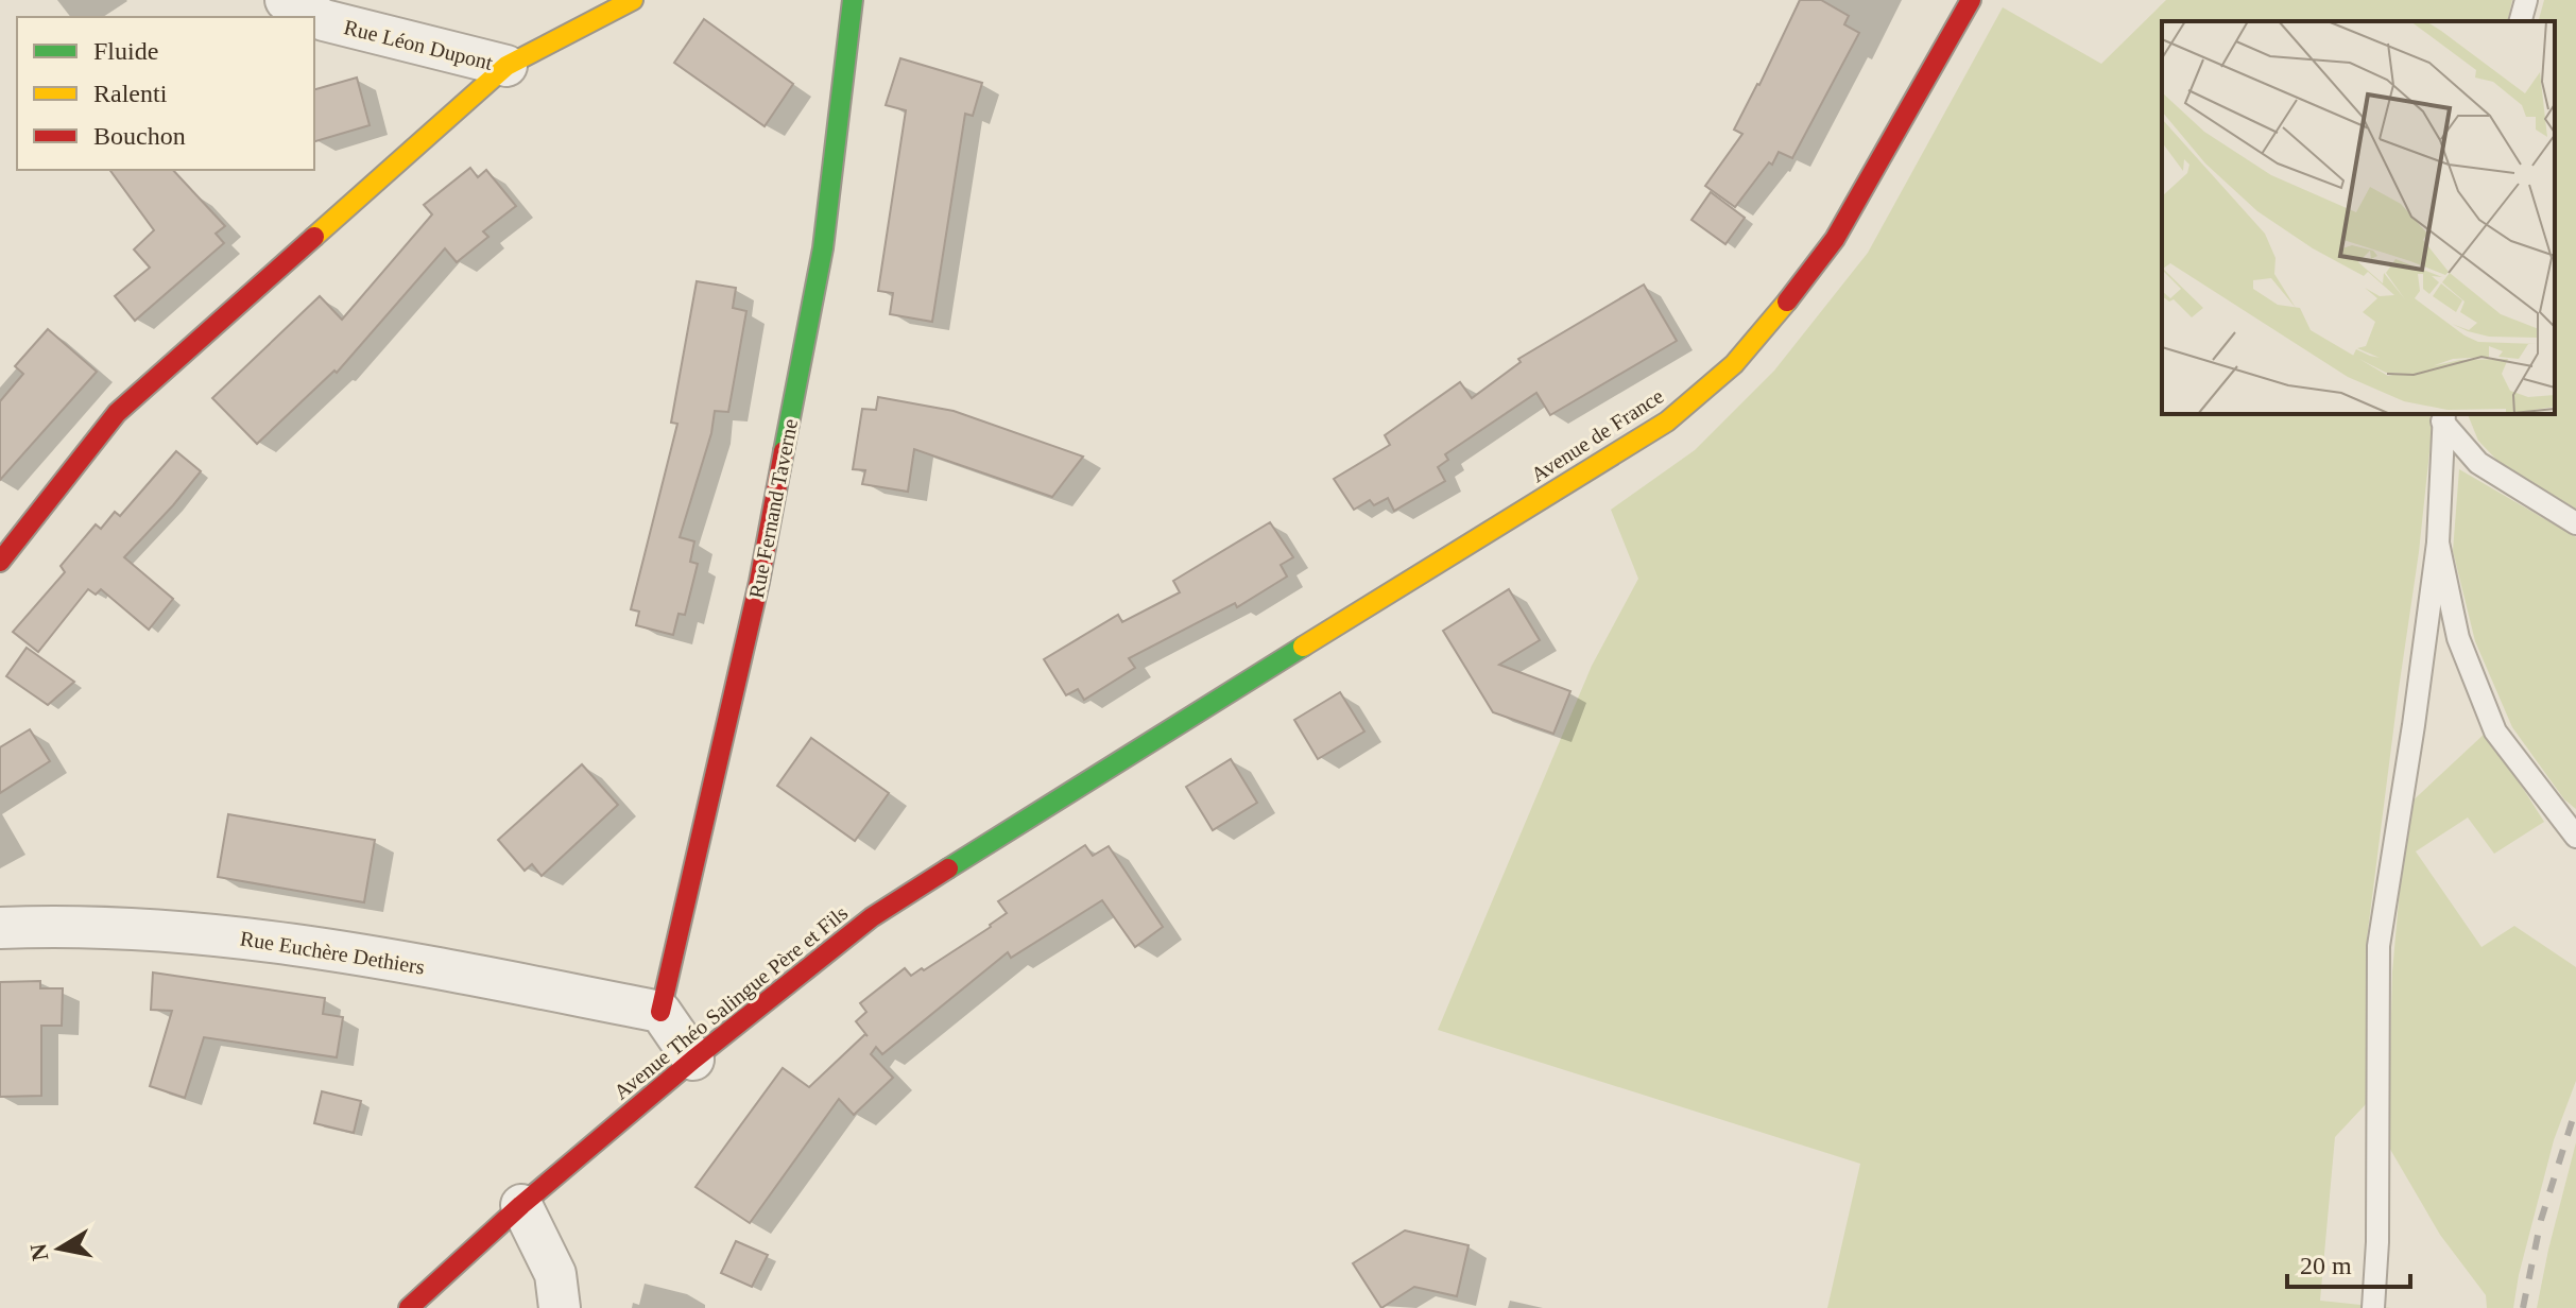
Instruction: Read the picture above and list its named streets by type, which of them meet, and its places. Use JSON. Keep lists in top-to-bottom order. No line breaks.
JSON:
{"streets":{"street":["Rue Léon Dupont","Avenue de France","Rue Fernand Taverne","Rue Euchère Dethiers","Avenue Théo Salingue Père et Fils"]},"crossings":[["Avenue de France","Avenue Théo Salingue Père et Fils"],["Rue Fernand Taverne","Rue Euchère Dethiers"]],"legend":["Fluide","Ralenti","Bouchon"],"scale_bar":"20 m","north":"left"}
